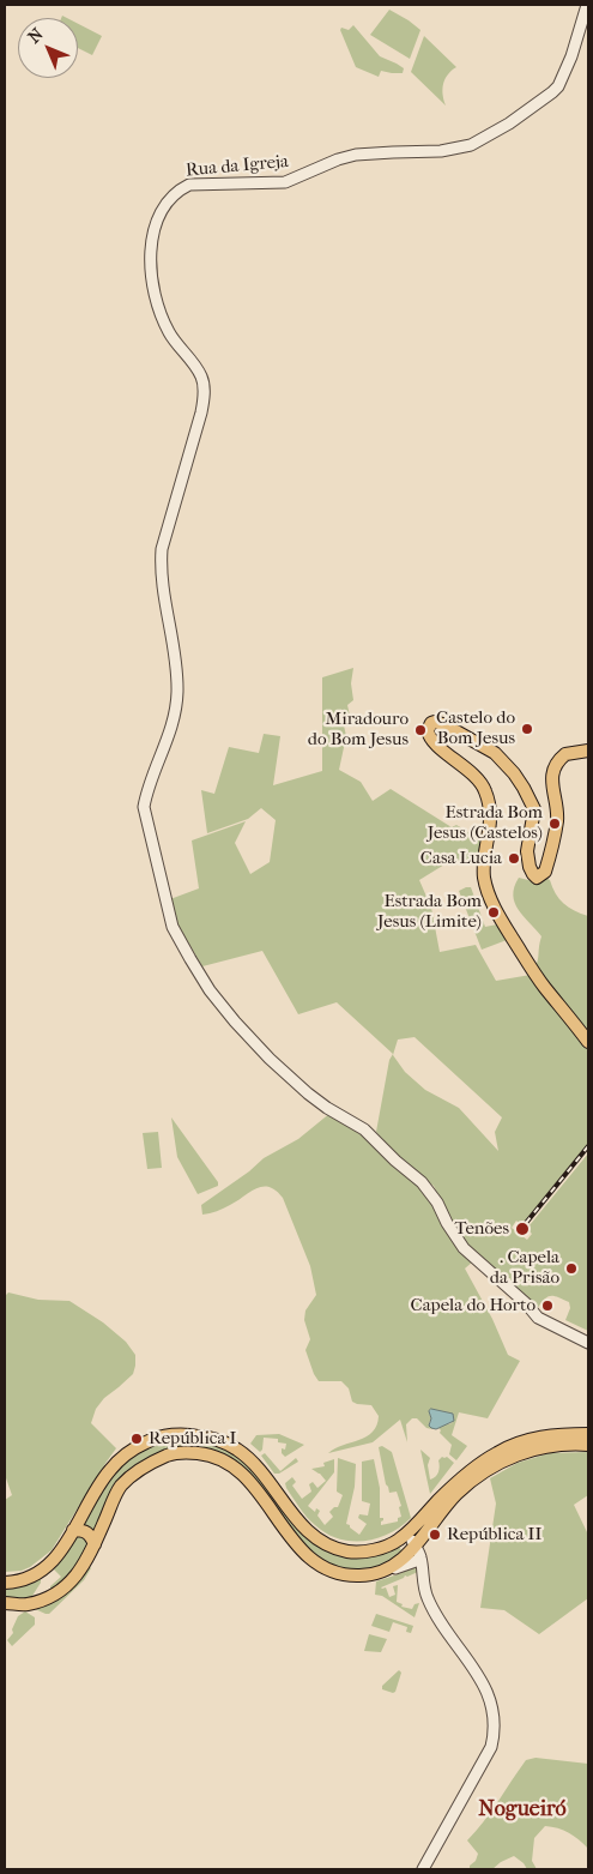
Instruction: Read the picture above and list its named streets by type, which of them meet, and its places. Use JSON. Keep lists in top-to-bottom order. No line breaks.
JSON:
{"streets":{"street":["Rua da Igreja"]},"districts":["Nogueiró"],"places":["Castelo do Bom Jesus","Miradouro do Bom Jesus","Estrada Bom Jesus (Castelos)","Casa Lucia","Estrada Bom Jesus (Limite)","Tenões",". Capela da Prisão","Capela do Horto","República I","República II"],"north":"top left"}
